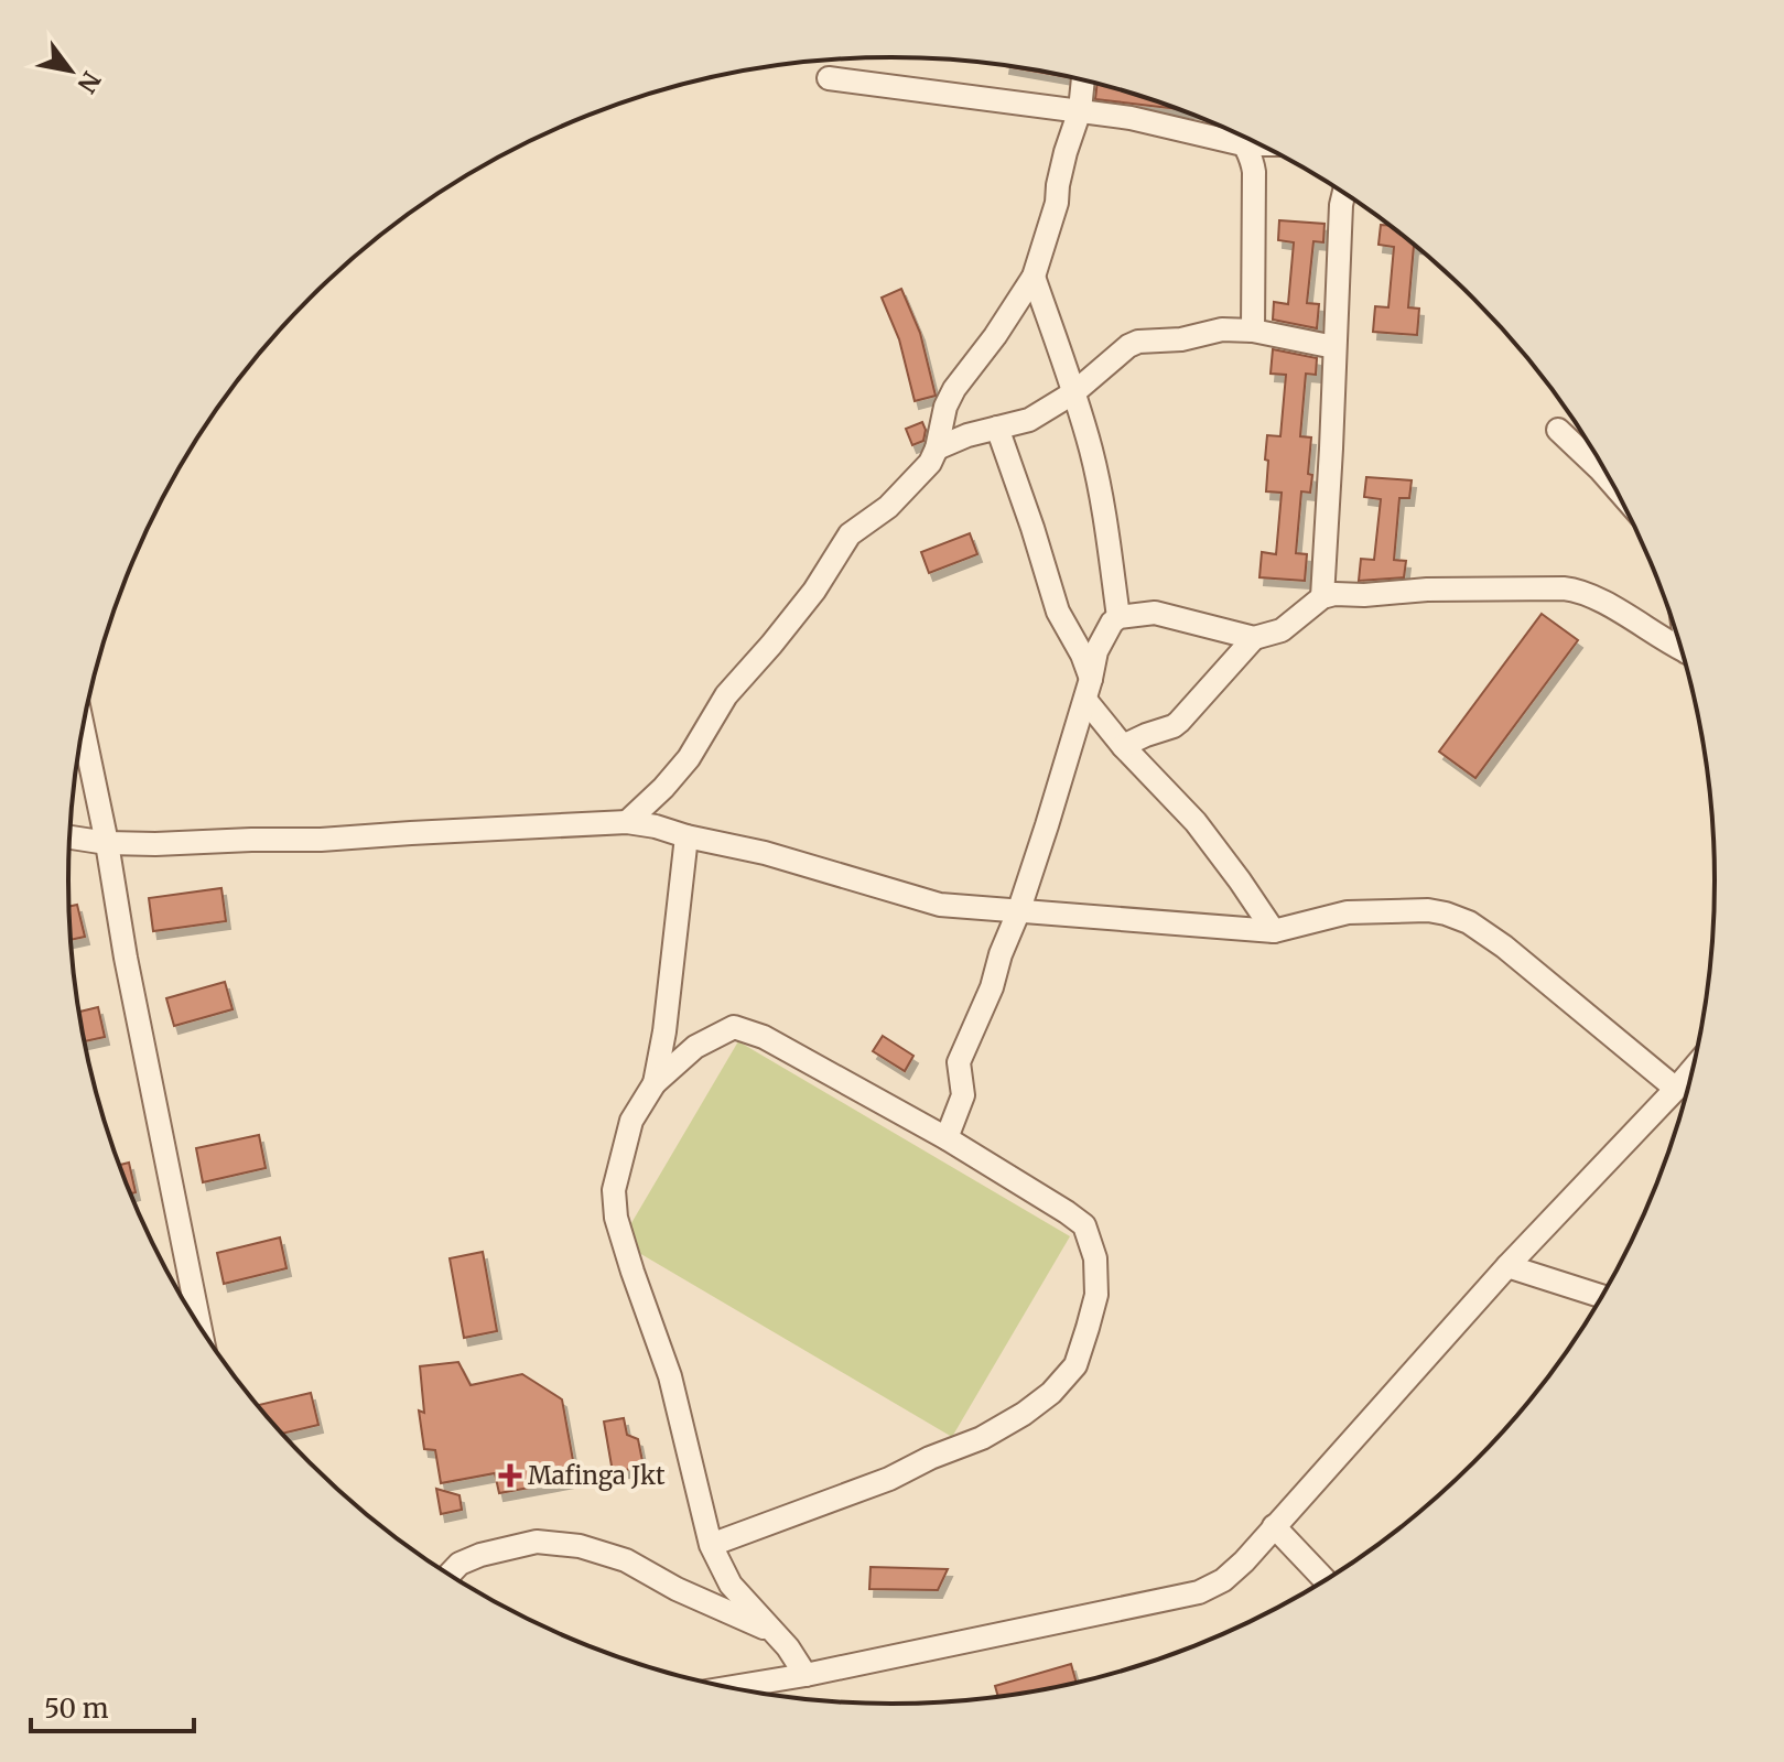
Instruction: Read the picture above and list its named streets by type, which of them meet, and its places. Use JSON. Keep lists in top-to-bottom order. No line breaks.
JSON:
{"places":{"health":["Mafinga Jkt"]},"scale_bar":"50 m","north":"bottom right"}
